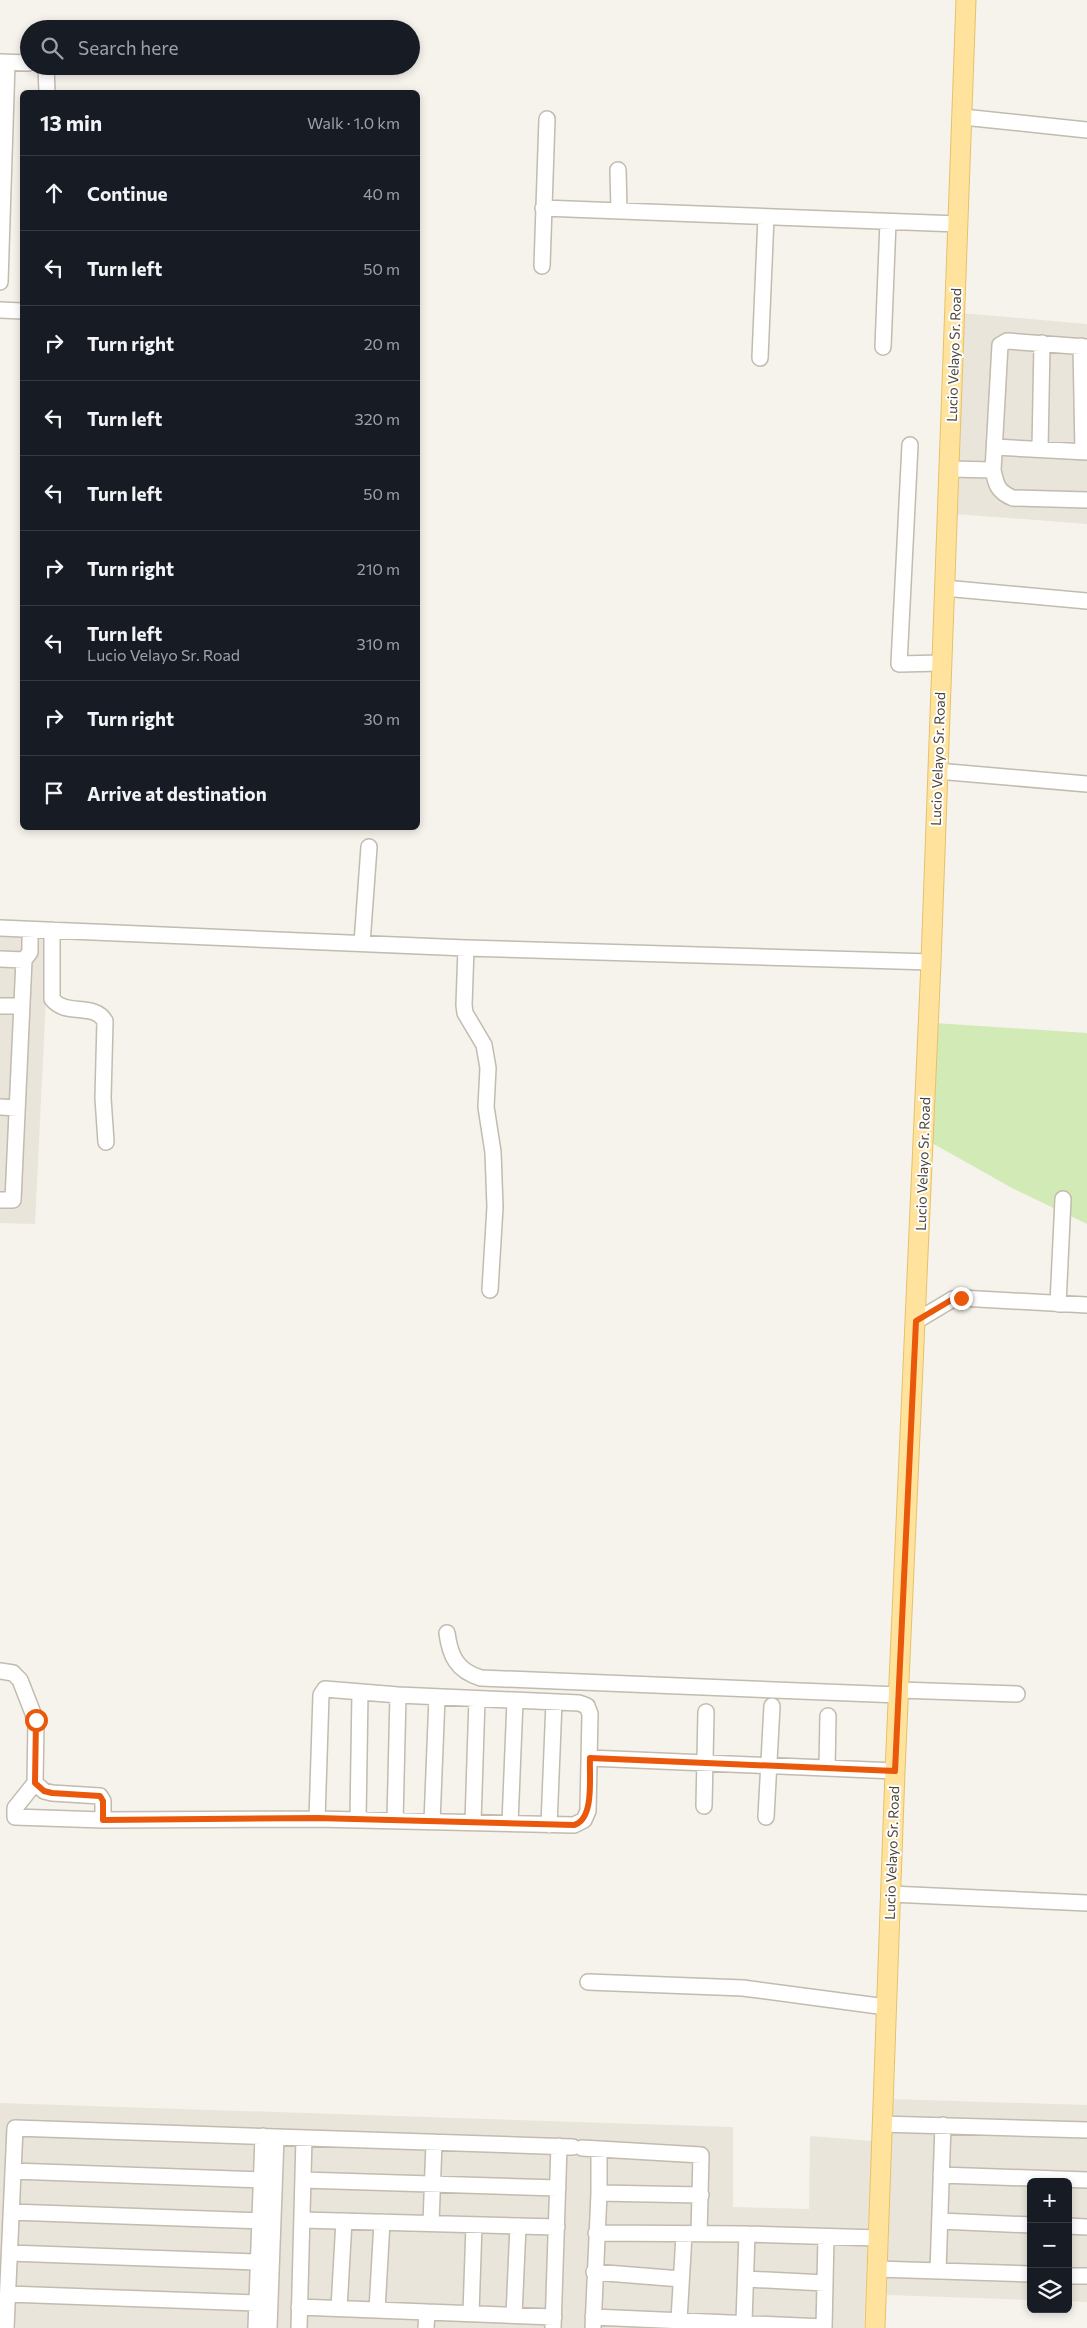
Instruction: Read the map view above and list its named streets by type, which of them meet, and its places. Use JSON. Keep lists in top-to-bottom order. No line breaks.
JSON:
{"streets":{"main road":["Lucio Velayo Sr. Road"]},"page":{"search":"Search here","heading":["13 min","Walk · 1.0 km"],"list":[["Continue","40 m"],["Turn left","50 m"],["Turn right","20 m"],["Turn left","320 m"],["Turn left","50 m"],["Turn right","210 m"],["Turn left","Lucio Velayo Sr. Road","310 m"],["Turn right","30 m"],"Arrive at destination"],"map_buttons":["+","−"]}}
